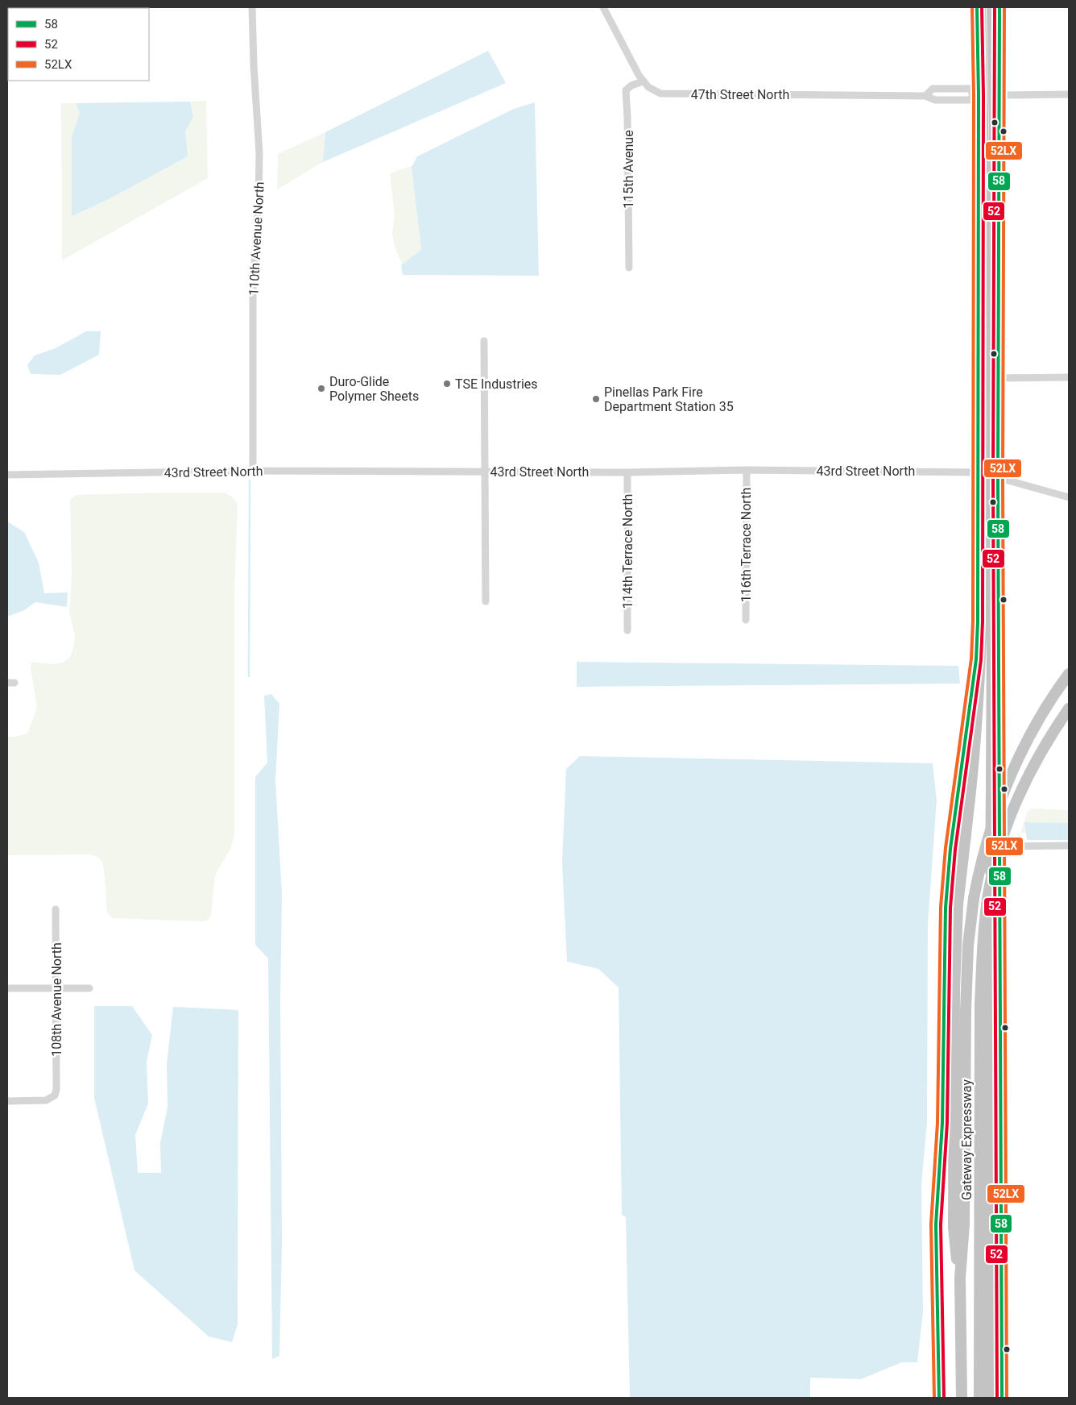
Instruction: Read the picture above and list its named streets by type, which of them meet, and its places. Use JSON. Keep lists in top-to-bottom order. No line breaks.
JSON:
{"streets":{"highway":["Gateway Expressway"],"street":["47th Street North","115th Avenue","110th Avenue North","43rd Street North","116th Terrace North","114th Terrace North","108th Avenue North"]},"crossings":[["47th Street North","115th Avenue"],["110th Avenue North","43rd Street North"],["43rd Street North","116th Terrace North"],["43rd Street North","114th Terrace North"]],"places":["TSE Industries","Duro-Glide Polymer Sheets","Pinellas Park Fire Department Station 35"],"lines":["transit line 58","transit line 52","transit line 52LX"],"legend":["58","52","52LX"]}
